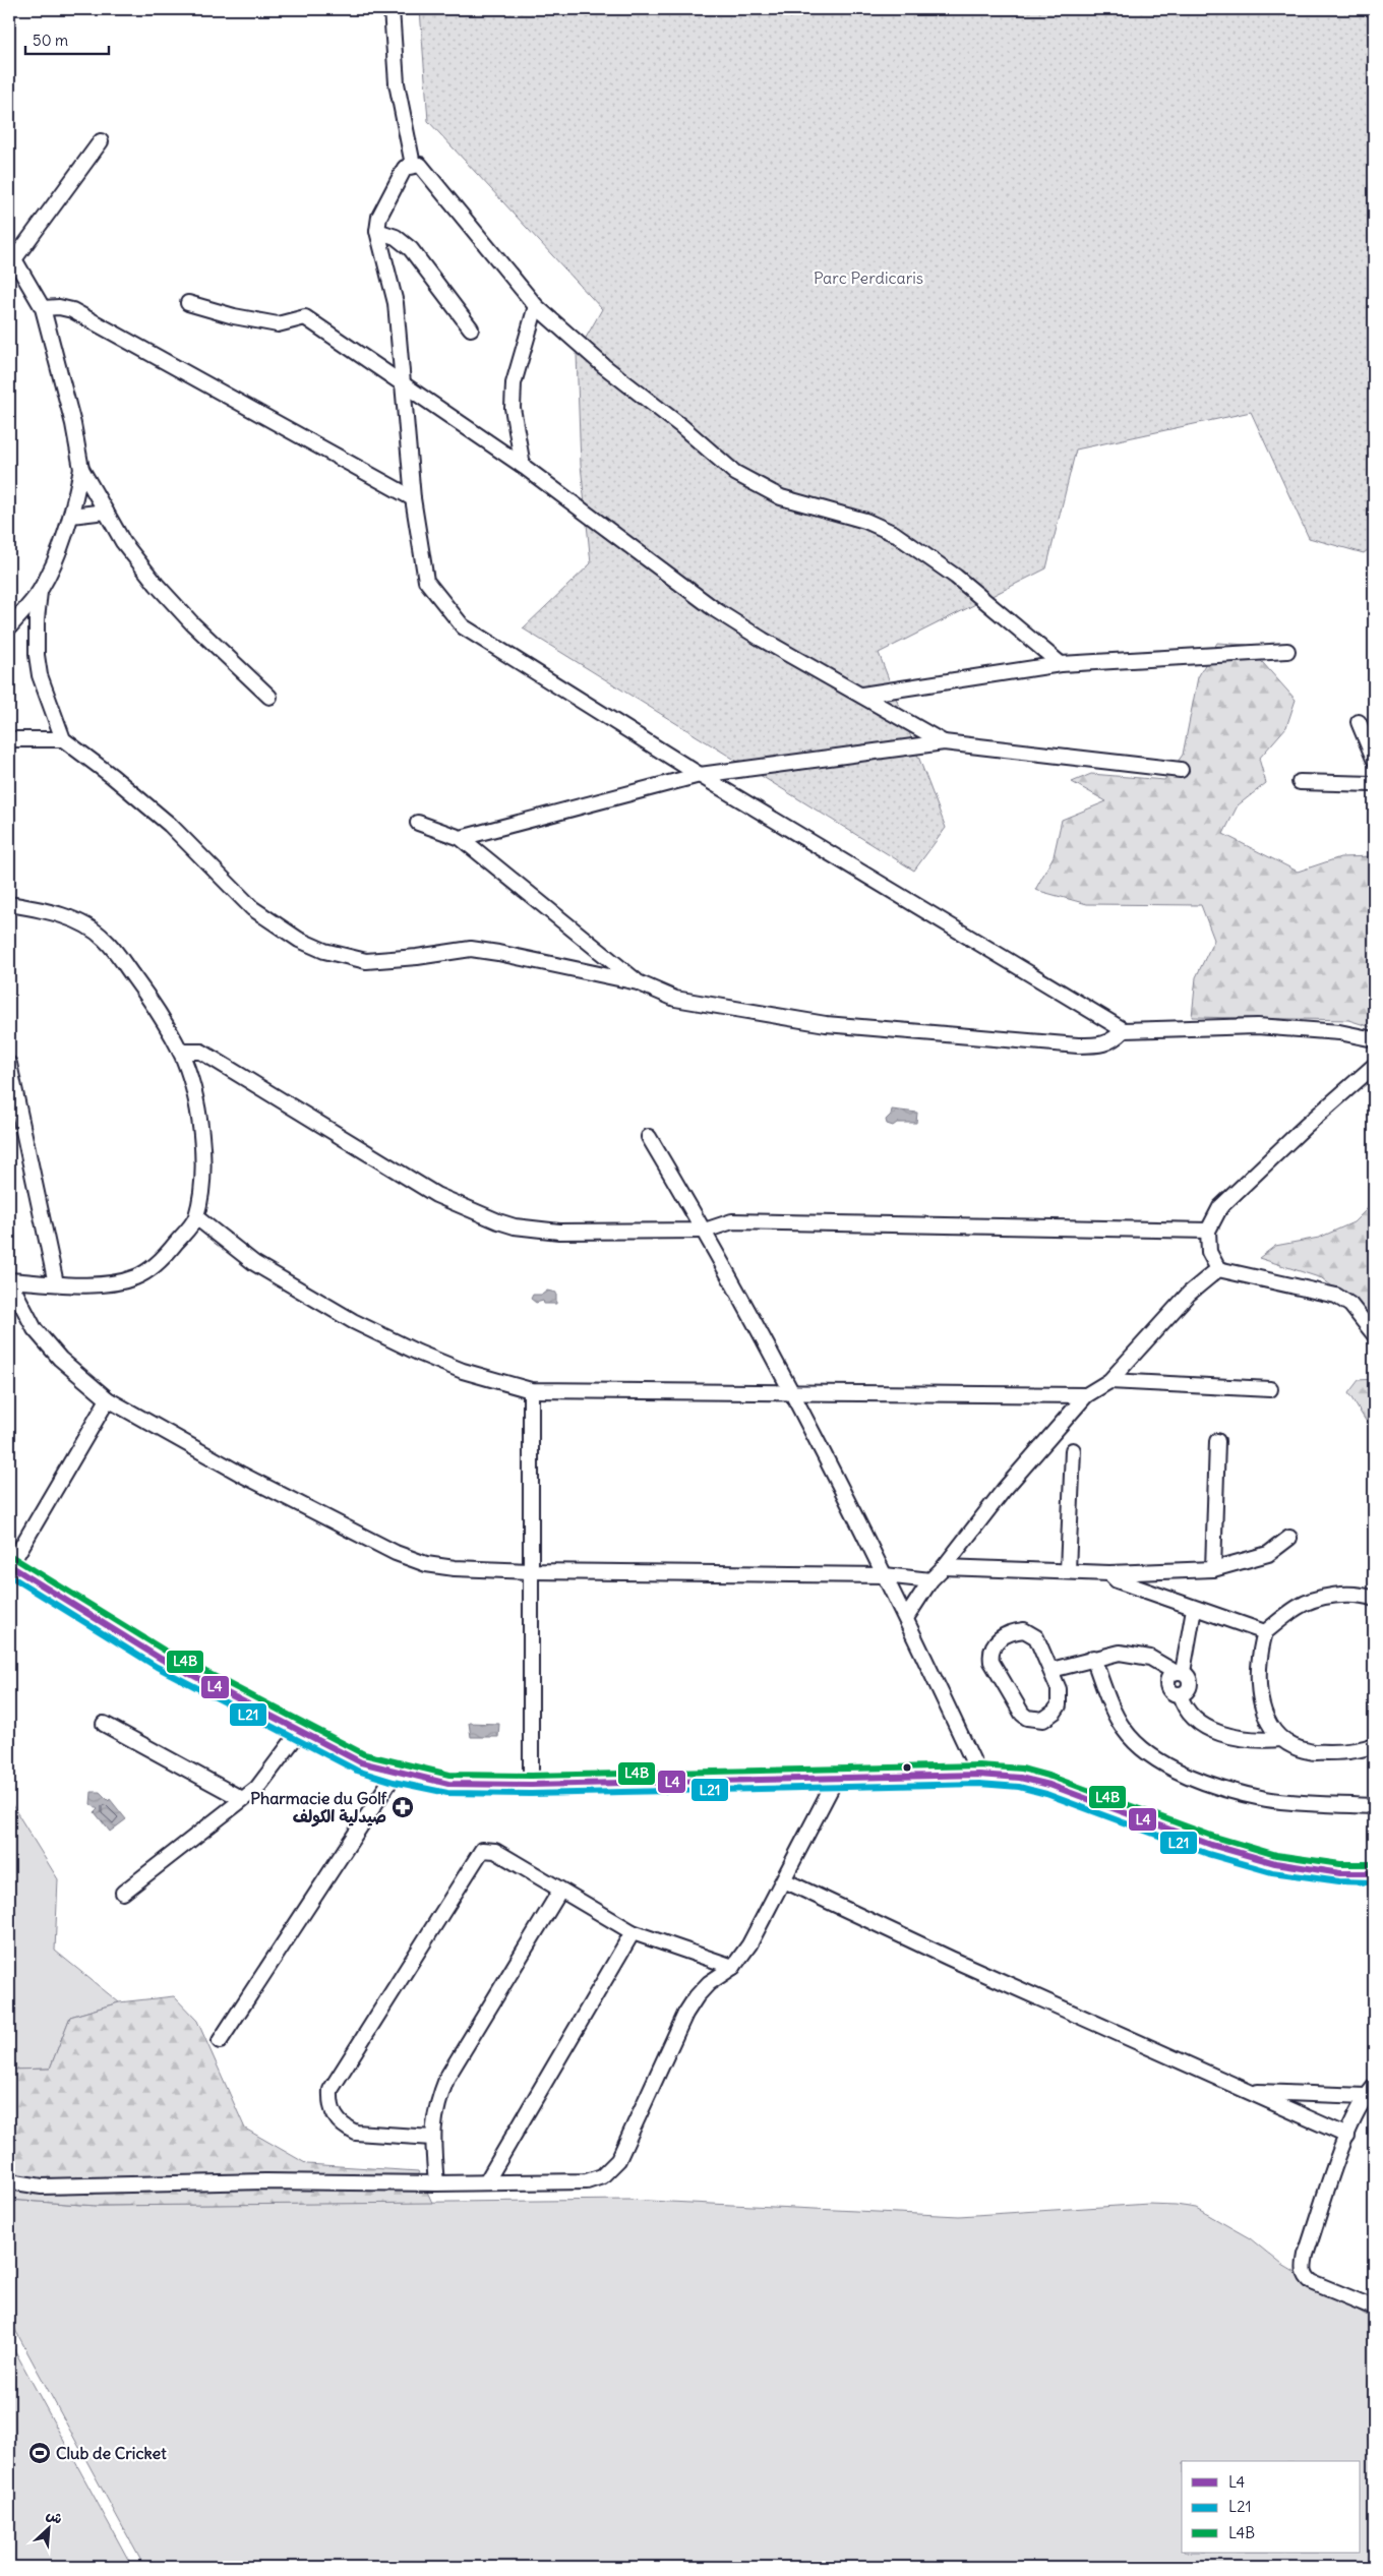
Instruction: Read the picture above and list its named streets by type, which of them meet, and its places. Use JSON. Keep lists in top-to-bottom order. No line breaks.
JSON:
{"parks":["Parc Perdicaris"],"places":{"pharmacy":["Pharmacie du Golf صيدلية الكولف"],"sports":["Club de Cricket"]},"lines":["transit line L4B","transit line L4","transit line L21"],"legend":["L4","L21","L4B"],"scale_bar":"50 m","north":"top right"}
